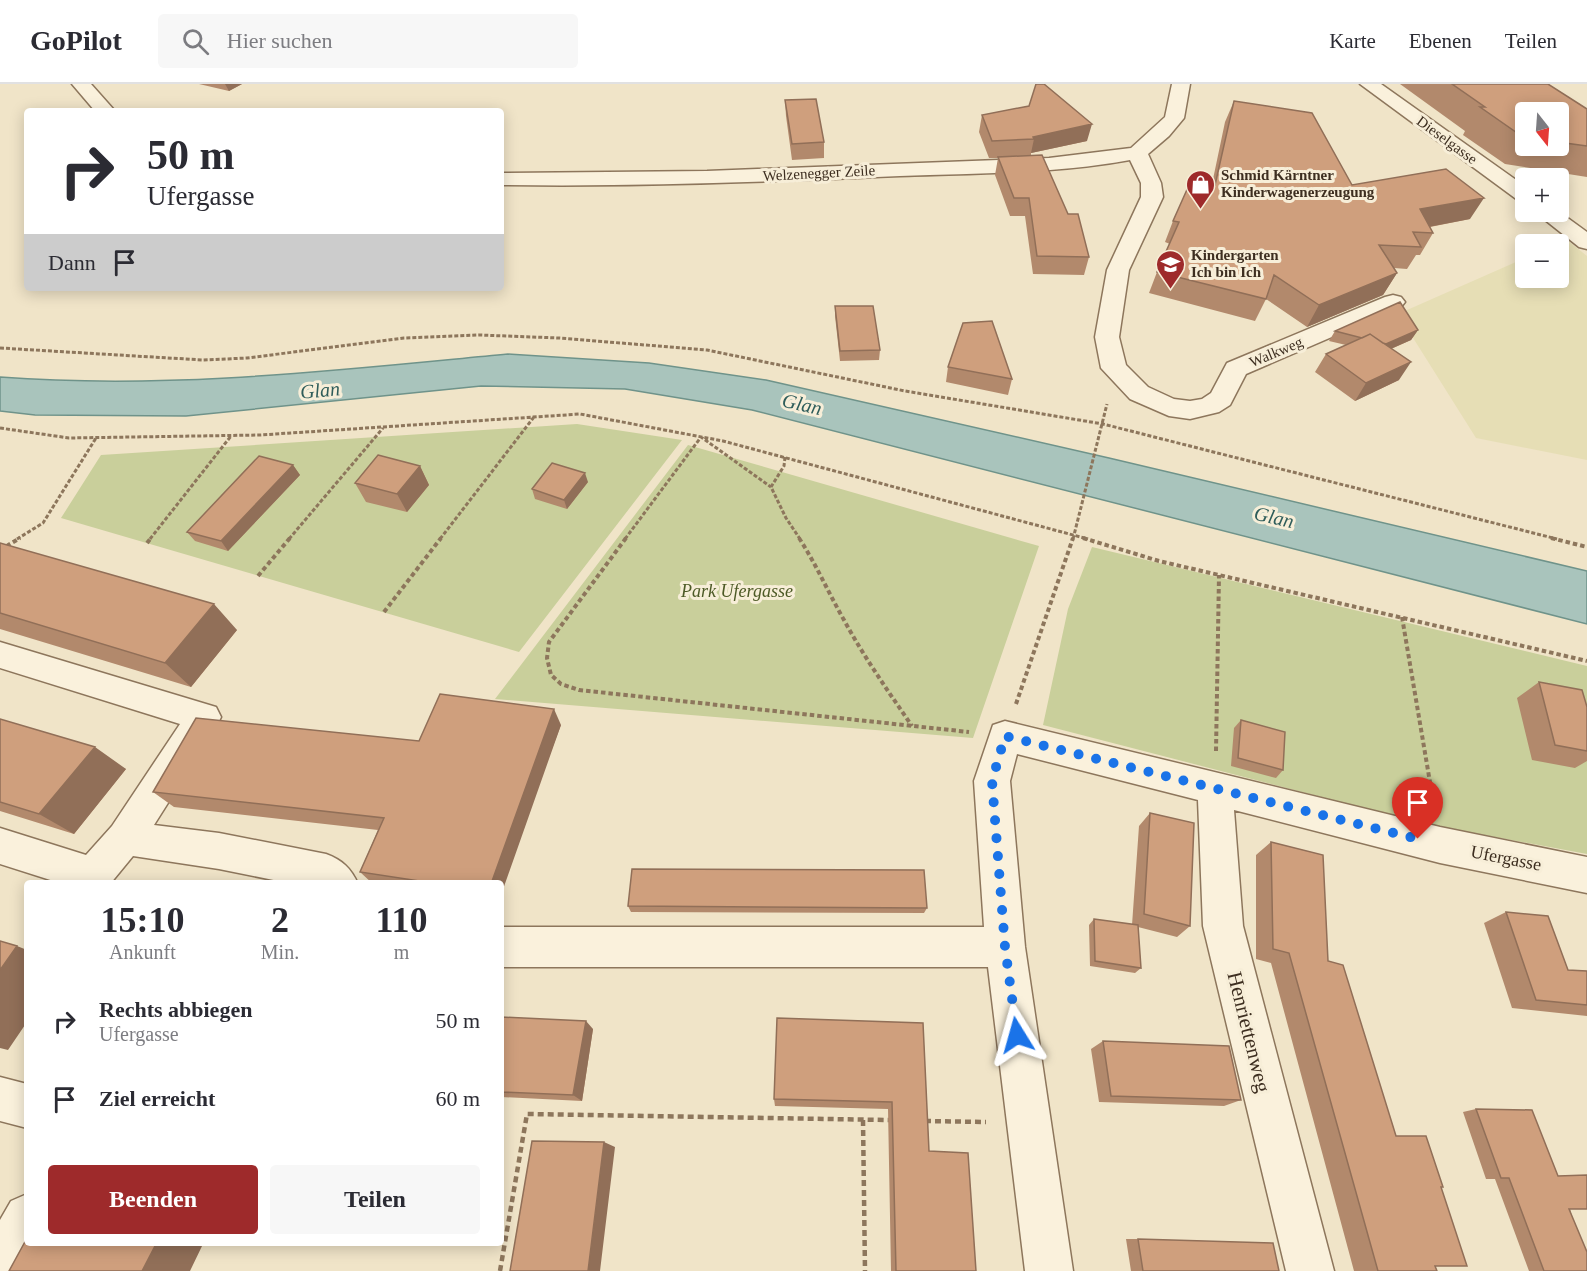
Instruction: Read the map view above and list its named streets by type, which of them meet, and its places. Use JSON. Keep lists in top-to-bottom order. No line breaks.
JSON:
{"streets":{"street":["Dieselgasse","Welzenegger Zeile","Walkweg","Ufergasse","Henriettenweg"]},"crossings":[["Welzenegger Zeile","Walkweg"],["Ufergasse","Henriettenweg"]],"water":["Glan"],"parks":["Park Ufergasse"],"places":{"shop":["Schmid Kärntner Kinderwagenerzeugung"],"school or university":["Kindergarten Ich bin Ich"]},"north":"bottom","page":{"header":"GoPilot","search":"Hier suchen","nav":["Karte","Ebenen","Teilen"],"map_buttons":["+","−"],"turn":["50 m","Ufergasse"],"then":"Dann","eta":["15:10","Ankunft","2","Min.","110","m"],"list":[{"name":"Rechts abbiegen","note":"Ufergasse","value":"50 m"},{"name":"Ziel erreicht","value":"60 m"}],"buttons":["Beenden","Teilen"]}}
